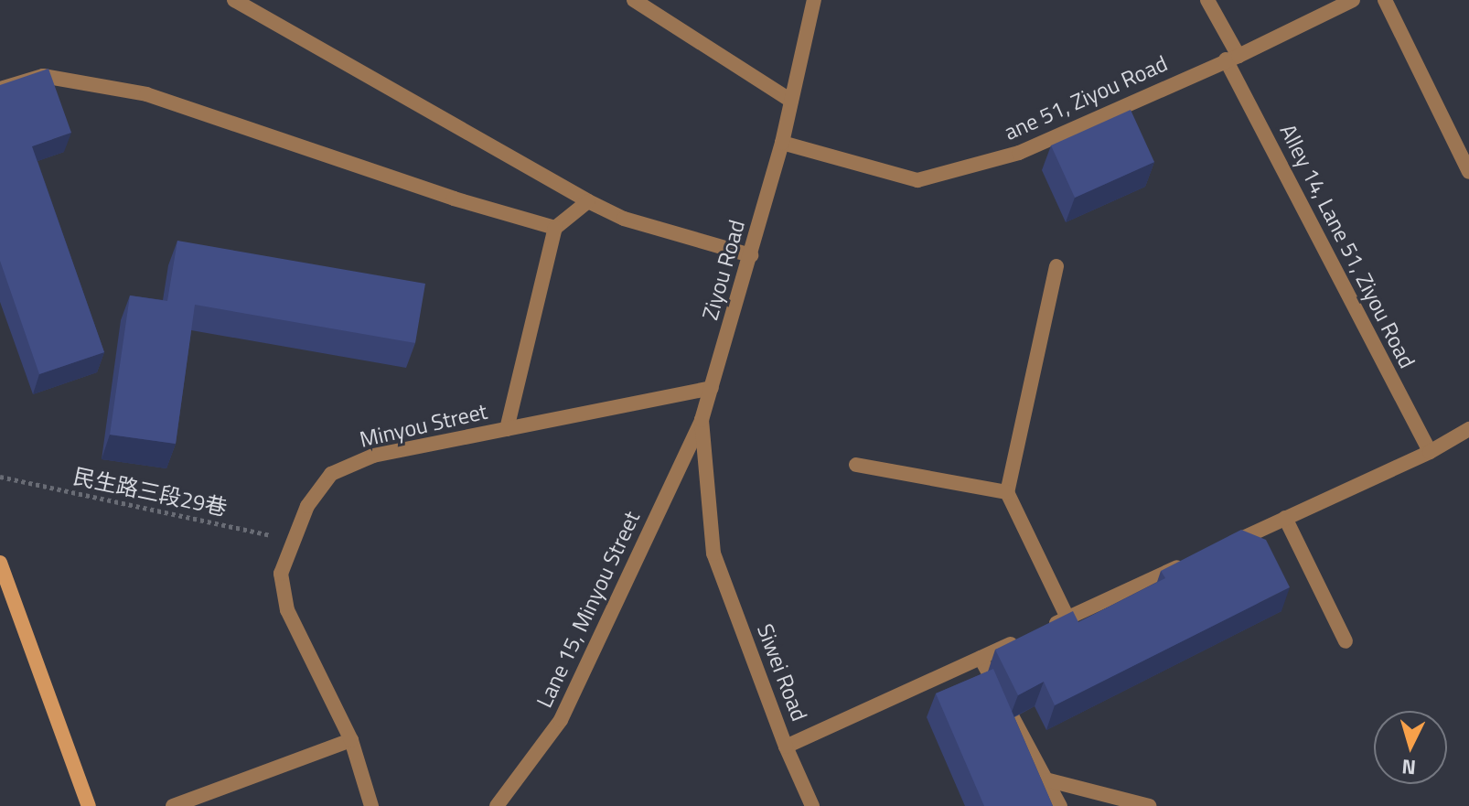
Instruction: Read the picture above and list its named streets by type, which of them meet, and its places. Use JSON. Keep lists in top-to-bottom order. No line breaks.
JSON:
{"streets":{"street":["ane 51, Ziyou Road","Alley 14, Lane 51, Ziyou Road","Ziyou Road","Minyou Street","Lane 15, Minyou Street","Siwei Road"],"path":["民生路三段29巷"]},"crossings":[["ane 51, Ziyou Road","Alley 14, Lane 51, Ziyou Road"],["ane 51, Ziyou Road","Ziyou Road"],["Ziyou Road","Minyou Street"],["Ziyou Road","Lane 15, Minyou Street"],["Ziyou Road","Siwei Road"],["Minyou Street","民生路三段29巷"]],"north":"bottom"}
